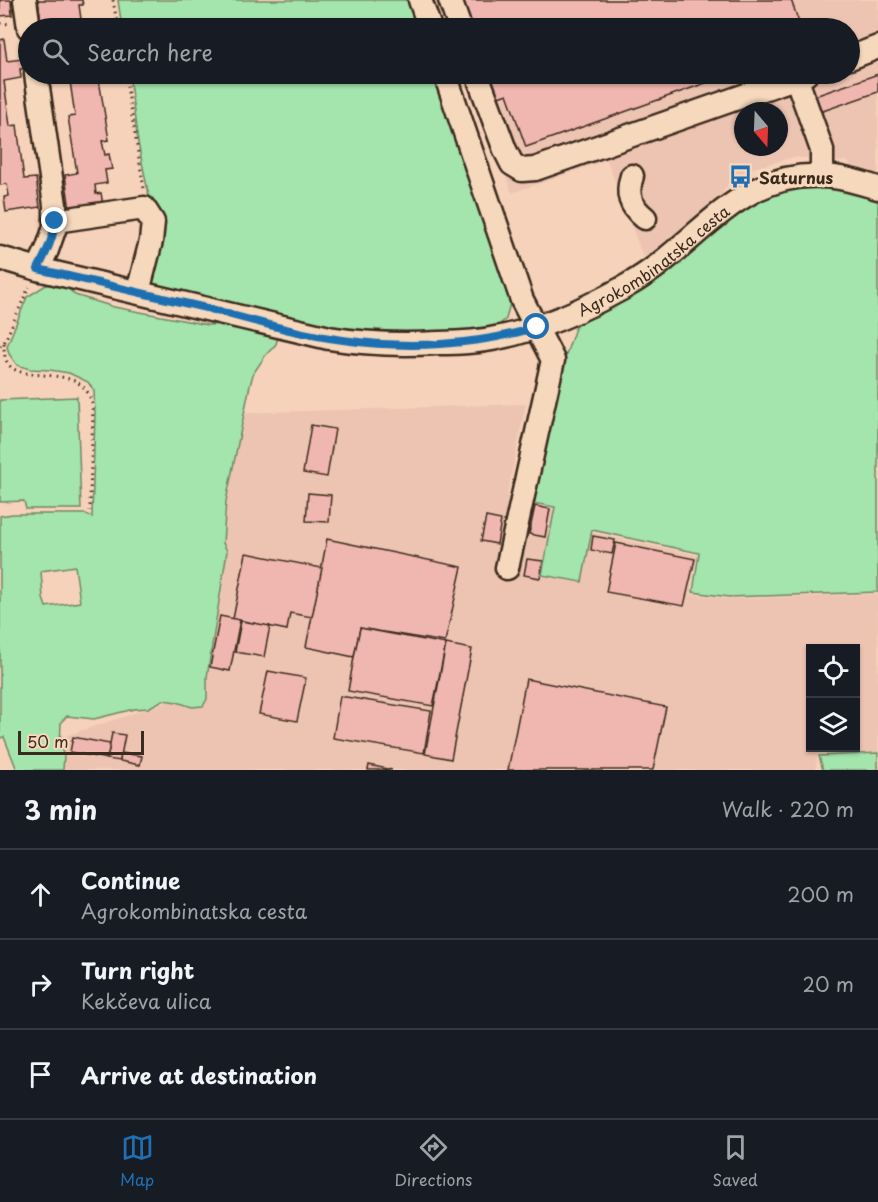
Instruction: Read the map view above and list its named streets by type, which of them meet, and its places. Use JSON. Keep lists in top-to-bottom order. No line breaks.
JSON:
{"streets":{"street":["Agrokombinatska cesta"]},"places":{"bus stop":["Saturnus"]},"scale_bar":"50 m","north":"bottom","page":{"search":"Search here","scale":"50 m","heading":["3 min","Walk · 220 m"],"list":[["Continue","Agrokombinatska cesta","200 m"],["Turn right","Kekčeva ulica","20 m"],"Arrive at destination"],"nav":["Map","Directions","Saved"]}}
